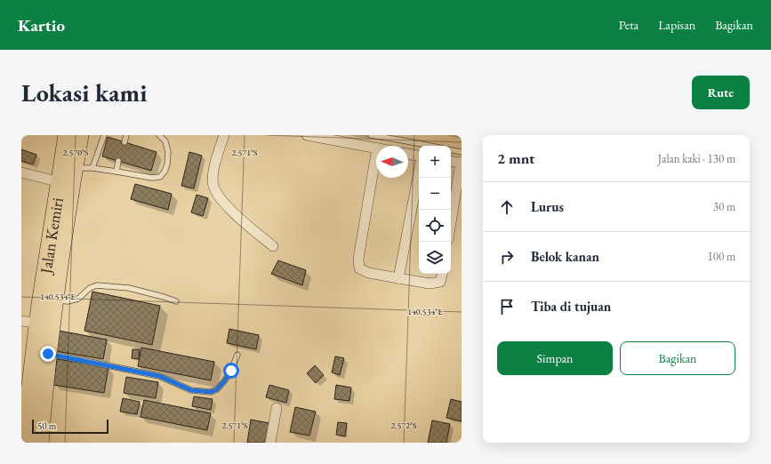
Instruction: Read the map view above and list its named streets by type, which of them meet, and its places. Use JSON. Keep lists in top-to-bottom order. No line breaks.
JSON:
{"streets":{"highway":["Jalan Kemiri"]},"scale_bar":"50 m","north":"left","page":{"header":"Kartio","nav":["Peta","Lapisan","Bagikan"],"buttons":["Rute",["Simpan","Bagikan"]],"title":"Lokasi kami","heading":["2 mnt","Jalan kaki · 130 m"],"map_buttons":["+","−"],"list":[["Lurus","30 m"],["Belok kanan","100 m"],"Tiba di tujuan"],"scale":"50 m"},"coordinates":["2.570°S","2.571°S","140.534°E","2.572°S"]}
